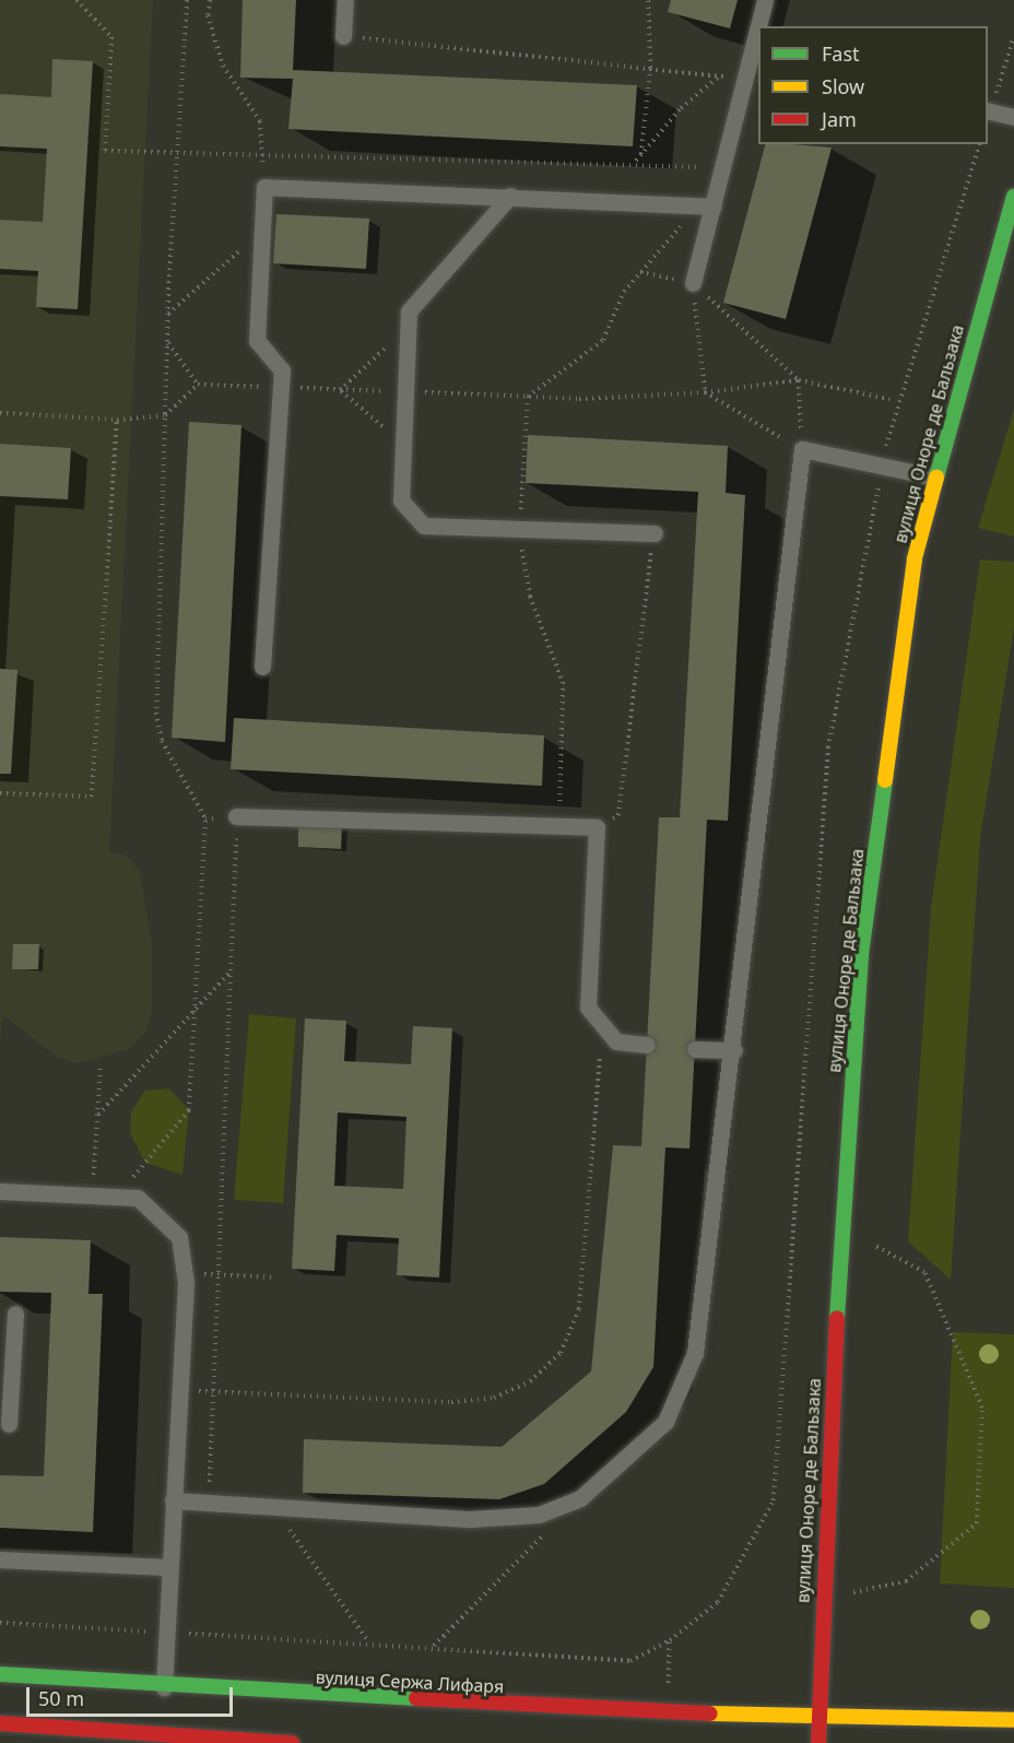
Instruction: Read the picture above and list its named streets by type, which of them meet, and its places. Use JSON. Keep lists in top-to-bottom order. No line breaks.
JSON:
{"streets":{"street":["вулиця Оноре де Бальзака","вулиця Сержа Лифаря"]},"crossings":[["вулиця Оноре де Бальзака","вулиця Сержа Лифаря"]],"legend":["Fast","Slow","Jam"],"scale_bar":"50 m"}
